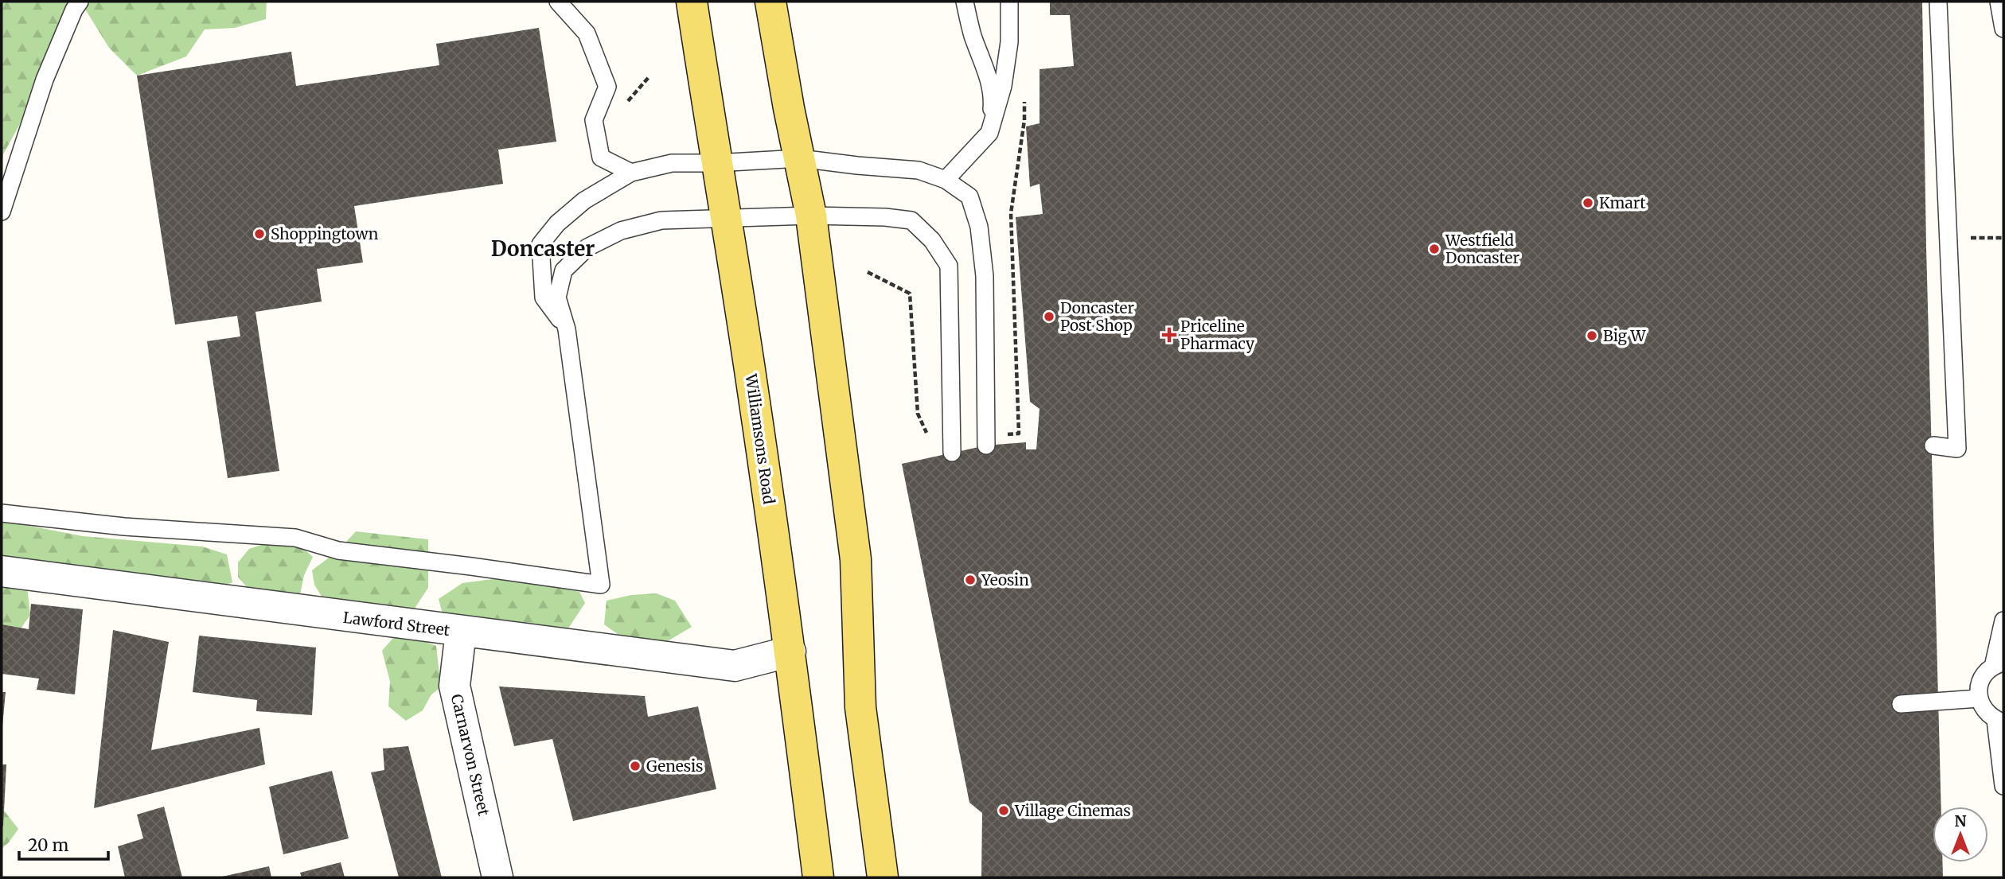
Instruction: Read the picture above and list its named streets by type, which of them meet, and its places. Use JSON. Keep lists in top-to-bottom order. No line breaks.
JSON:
{"streets":{"main road":["Williamsons Road"],"street":["Lawford Street","Carnarvon Street"]},"crossings":[["Williamsons Road","Lawford Street"],["Lawford Street","Carnarvon Street"]],"districts":["Doncaster"],"places":{"other":["Kmart","Shoppingtown","Westfield Doncaster","Doncaster Post Shop","Big W","Yeosin","Genesis","Village Cinemas"],"health":["Priceline Pharmacy"]},"scale_bar":"20 m","north":"top"}
